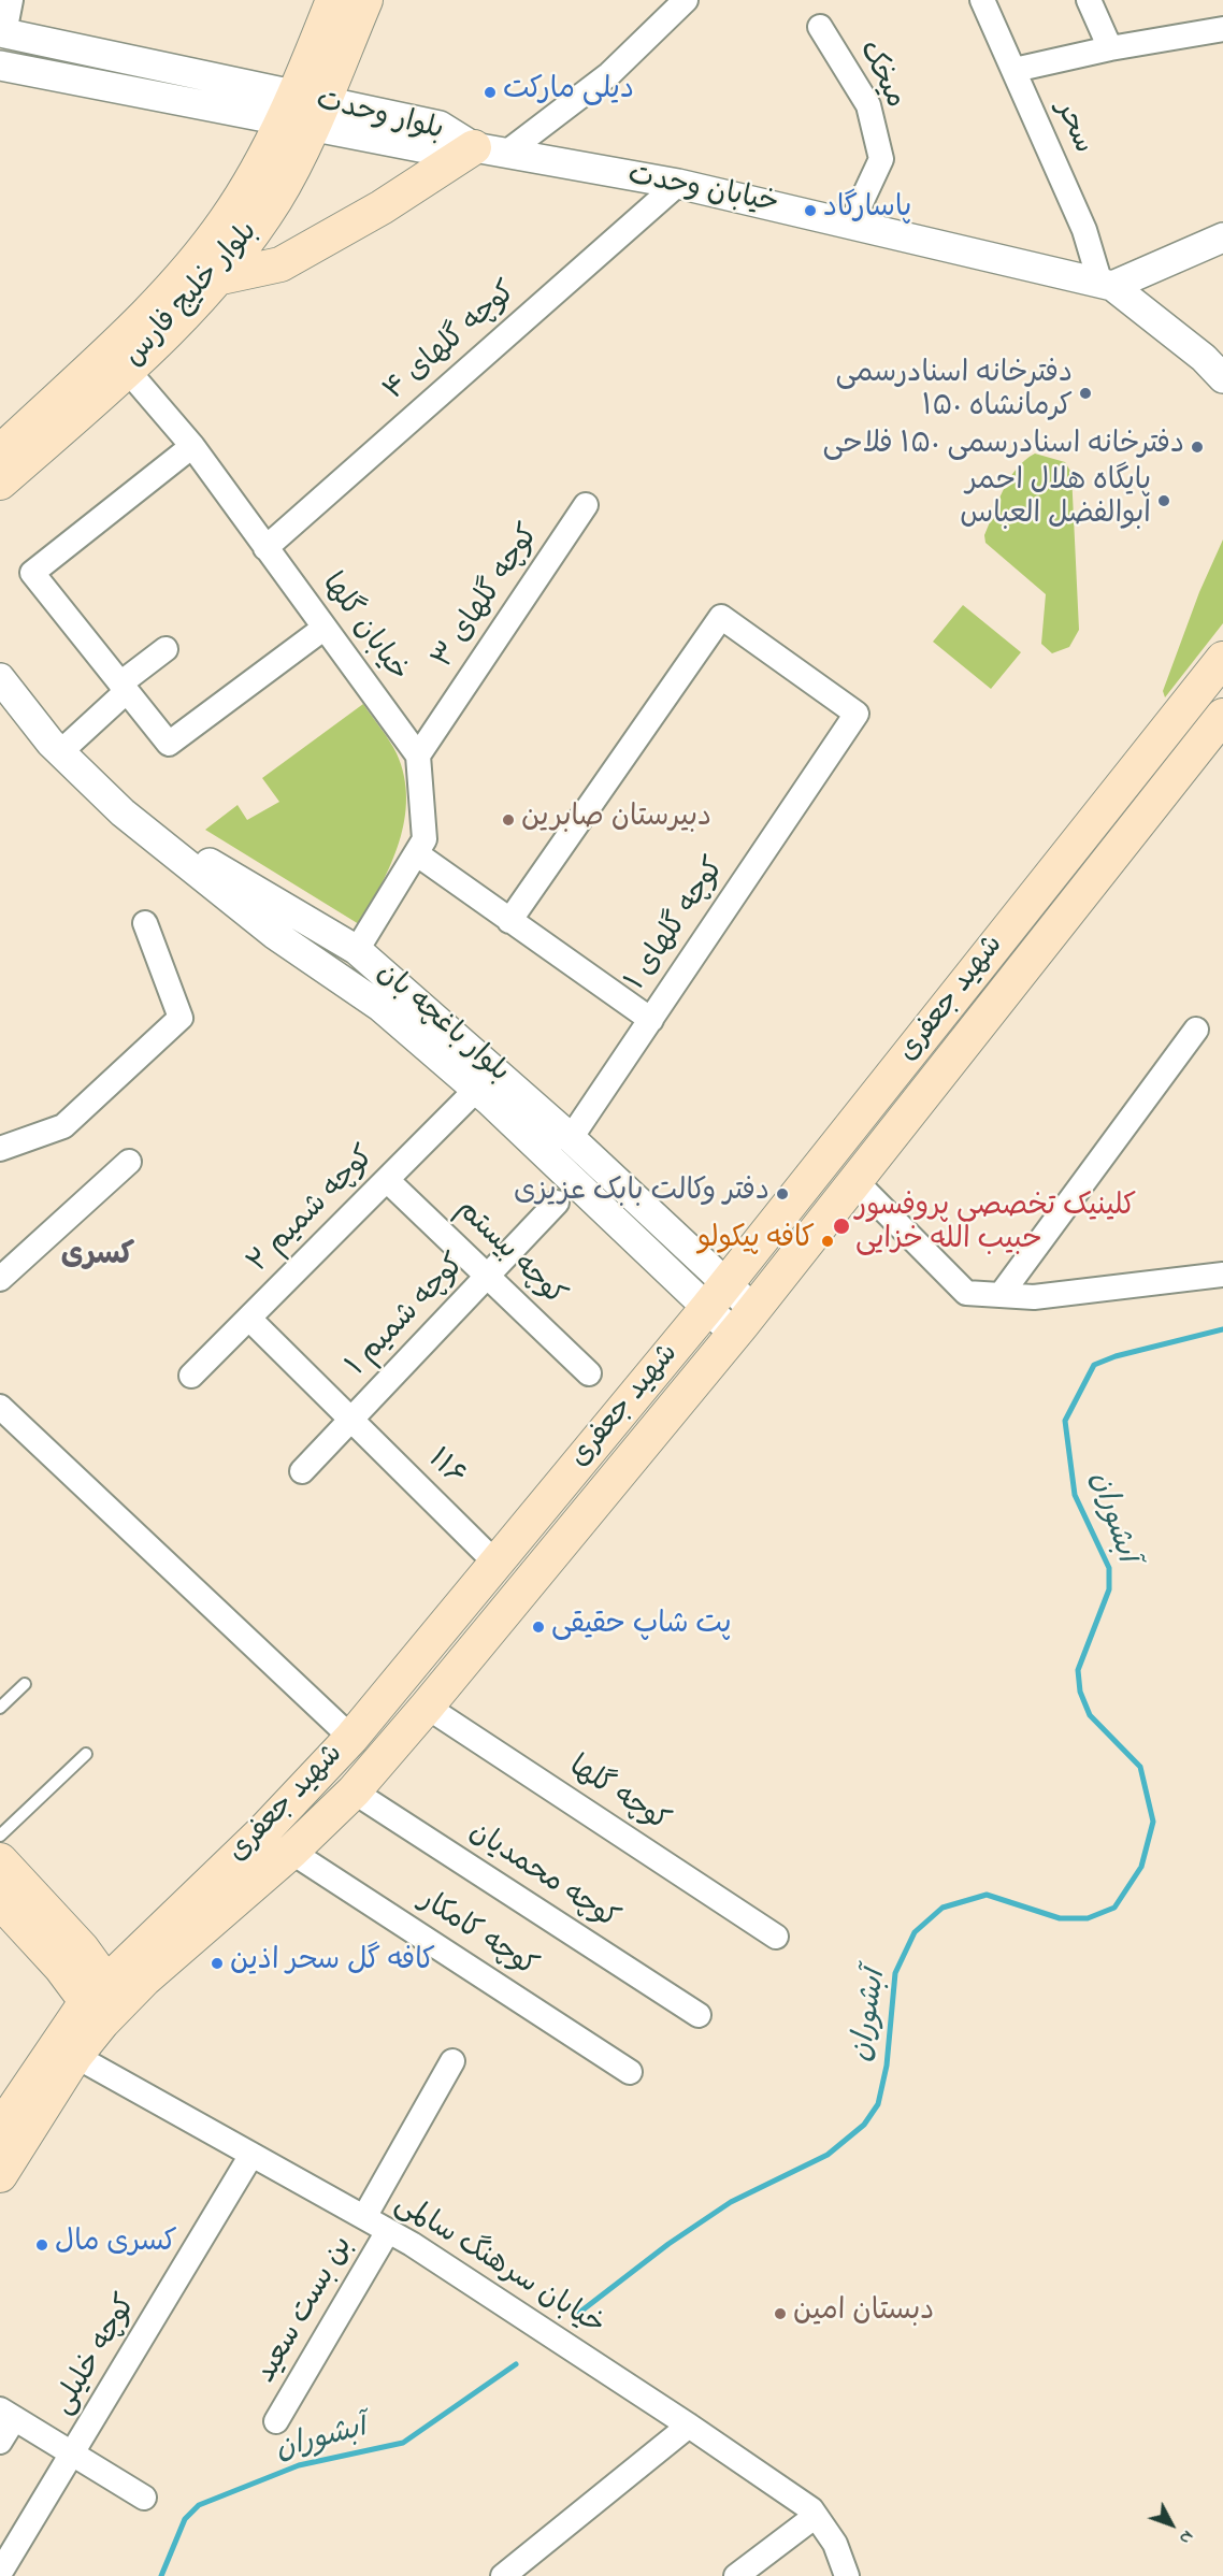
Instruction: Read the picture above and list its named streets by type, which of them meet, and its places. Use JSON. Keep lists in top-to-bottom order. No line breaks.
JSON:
{"streets":{"main road":["بلوار خلیج فارس","شهید جعفری"],"street":["میخک","بلوار وحدت","سحر","خیابان وحدت","کوچه گلهای ۴","کوچه گلهای ۳","خیابان گلها","کوچه گلهای ۱","بلوار باغچه بان","کوچه شمیم ۲","کوچه بیستم","کوچه شمیم ۱","۱۱۶","کوچه گلها","کوچه محمدیان","کوچه کامکار","خیابان سرهنگ سالمی","بن بست سعید","کوچه خلیلی"]},"crossings":[["میخک","خیابان وحدت"],["بلوار وحدت","خیابان وحدت"],["بلوار وحدت","بلوار خلیج فارس"],["سحر","خیابان وحدت"],["خیابان وحدت","کوچه گلهای ۴"],["بلوار خلیج فارس","خیابان گلها"],["کوچه گلهای ۴","خیابان گلها"],["کوچه گلهای ۳","خیابان گلها"],["کوچه گلهای ۱","بلوار باغچه بان"],["شهید جعفری","بلوار باغچه بان"],["شهید جعفری","۱۱۶"],["شهید جعفری","کوچه گلها"],["شهید جعفری","کوچه محمدیان"],["شهید جعفری","کوچه کامکار"],["شهید جعفری","خیابان سرهنگ سالمی"],["بلوار باغچه بان","کوچه شمیم ۲"],["کوچه شمیم ۲","کوچه بیستم"],["کوچه شمیم ۲","۱۱۶"],["کوچه بیستم","کوچه شمیم ۱"],["کوچه شمیم ۱","۱۱۶"],["خیابان سرهنگ سالمی","بن بست سعید"],["خیابان سرهنگ سالمی","کوچه خلیلی"]],"districts":["کسری"],"water":["آبشوران"],"places":["دیلی مارکت","پاسارگاد","دفترخانه اسنادرسمی ۱۵۰ کرمانشاه","دفترخانه اسنادرسمی ۱۵۰ فلاحی","پایگاه هلال احمر ابوالفضل العباس","دبیرستان صابرین","دفتر وکالت بابک عزیزی","کلینیک تخصصی پروفسور حبیب الله خزایی","کافه پیکولو","پت شاپ حقیقی","کافه گل سحر اذین","کسری مال","دبستان امین"],"north":"bottom right"}
